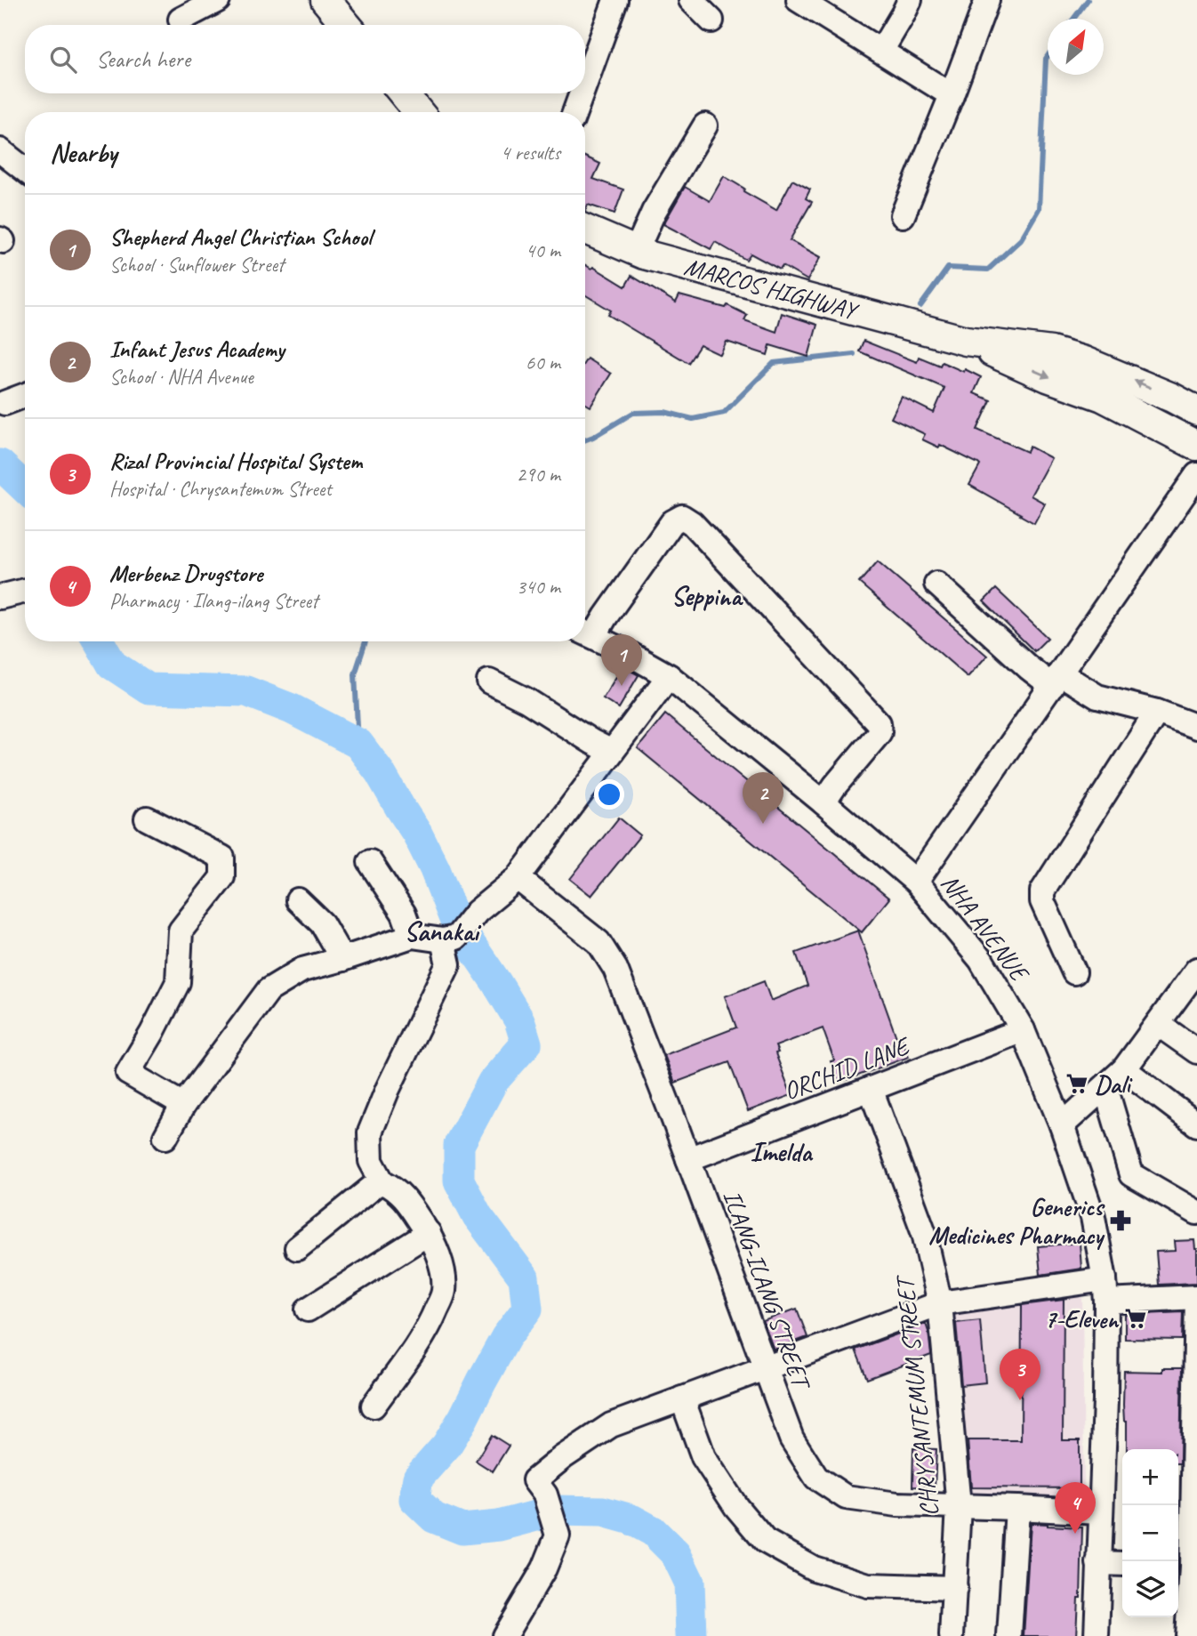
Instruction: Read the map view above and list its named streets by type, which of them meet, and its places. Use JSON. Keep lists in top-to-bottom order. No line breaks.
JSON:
{"streets":{"main road":["MARCOS HIGHWAY"],"street":["NHA AVENUE","ORCHID LANE","ILANG-ILANG STREET","CHRYSANTEMUM STREET"]},"crossings":[["NHA AVENUE","ORCHID LANE"],["NHA AVENUE","ILANG-ILANG STREET"],["ORCHID LANE","ILANG-ILANG STREET"],["ORCHID LANE","CHRYSANTEMUM STREET"],["ILANG-ILANG STREET","CHRYSANTEMUM STREET"]],"districts":["Seppina","Sanakai","Imelda"],"places":{"supermarket":["Dali","7-Eleven"],"pharmacy":["Generics Medicines Pharmacy"]},"north":"top right","page":{"search":"Search here","heading":["Nearby","4 results"],"list":[{"mark":"1","name":"Shepherd Angel Christian School","note":"School · Sunflower Street","value":"40 m"},{"mark":"2","name":"Infant Jesus Academy","note":"School · NHA Avenue","value":"60 m"},{"mark":"3","name":"Rizal Provincial Hospital System","note":"Hospital · Chrysantemum Street","value":"290 m"},{"mark":"4","name":"Merbenz Drugstore","note":"Pharmacy · Ilang-ilang Street","value":"340 m"}],"pins":["1","2","3","4"],"map_buttons":["+","−"]}}
